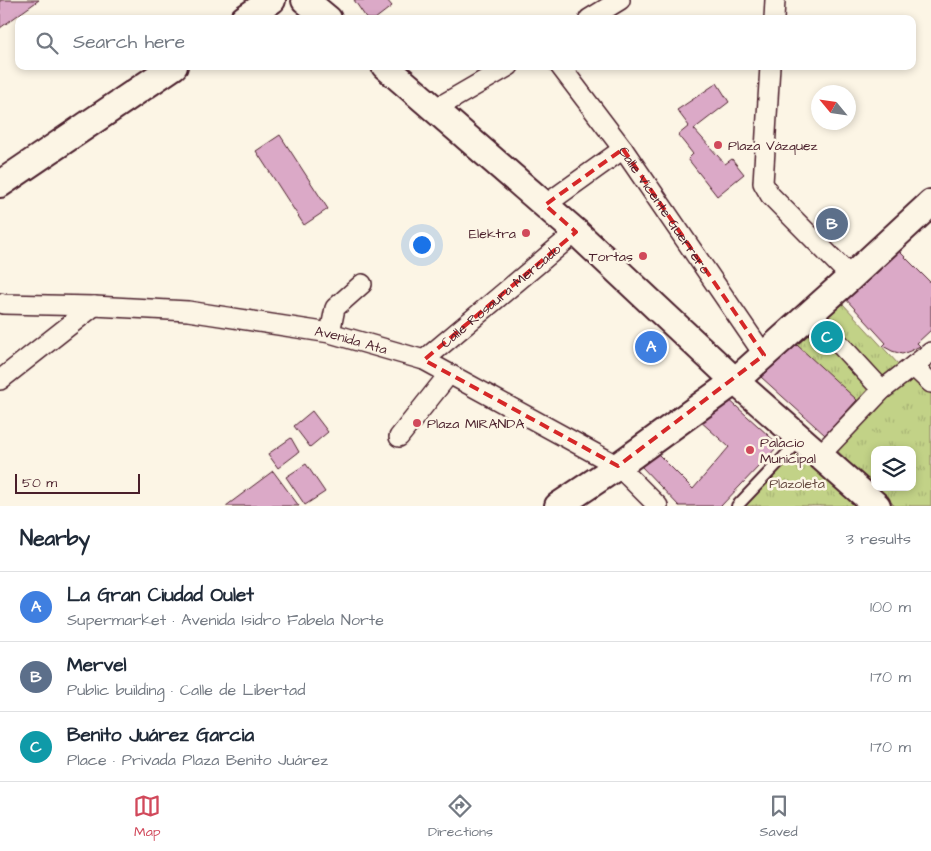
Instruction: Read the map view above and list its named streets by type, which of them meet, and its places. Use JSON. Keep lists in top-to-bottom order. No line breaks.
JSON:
{"streets":{"street":["Calle Vicente Guerrero","Calle Rosaura Mercado","Avenida Ata"]},"crossings":[["Calle Rosaura Mercado","Avenida Ata"]],"parks":["Plazoleta"],"places":["Plaza Vázquez","Elektra","Tortas","Plaza MIRANDA","Palacio Municipal"],"scale_bar":"50 m","north":"top left","page":{"search":"Search here","pins":["B","C","A"],"scale":"50 m","heading":["Nearby","3 results"],"list":[{"mark":"A","name":"La Gran Ciudad Oulet","note":"Supermarket · Avenida Isidro Fabela Norte","value":"100 m"},{"mark":"B","name":"Mervel","note":"Public building · Calle de Libertad","value":"170 m"},{"mark":"C","name":"Benito Juárez Garcia","note":"Place · Privada Plaza Benito Juárez","value":"170 m"}],"nav":["Map","Directions","Saved"]}}
